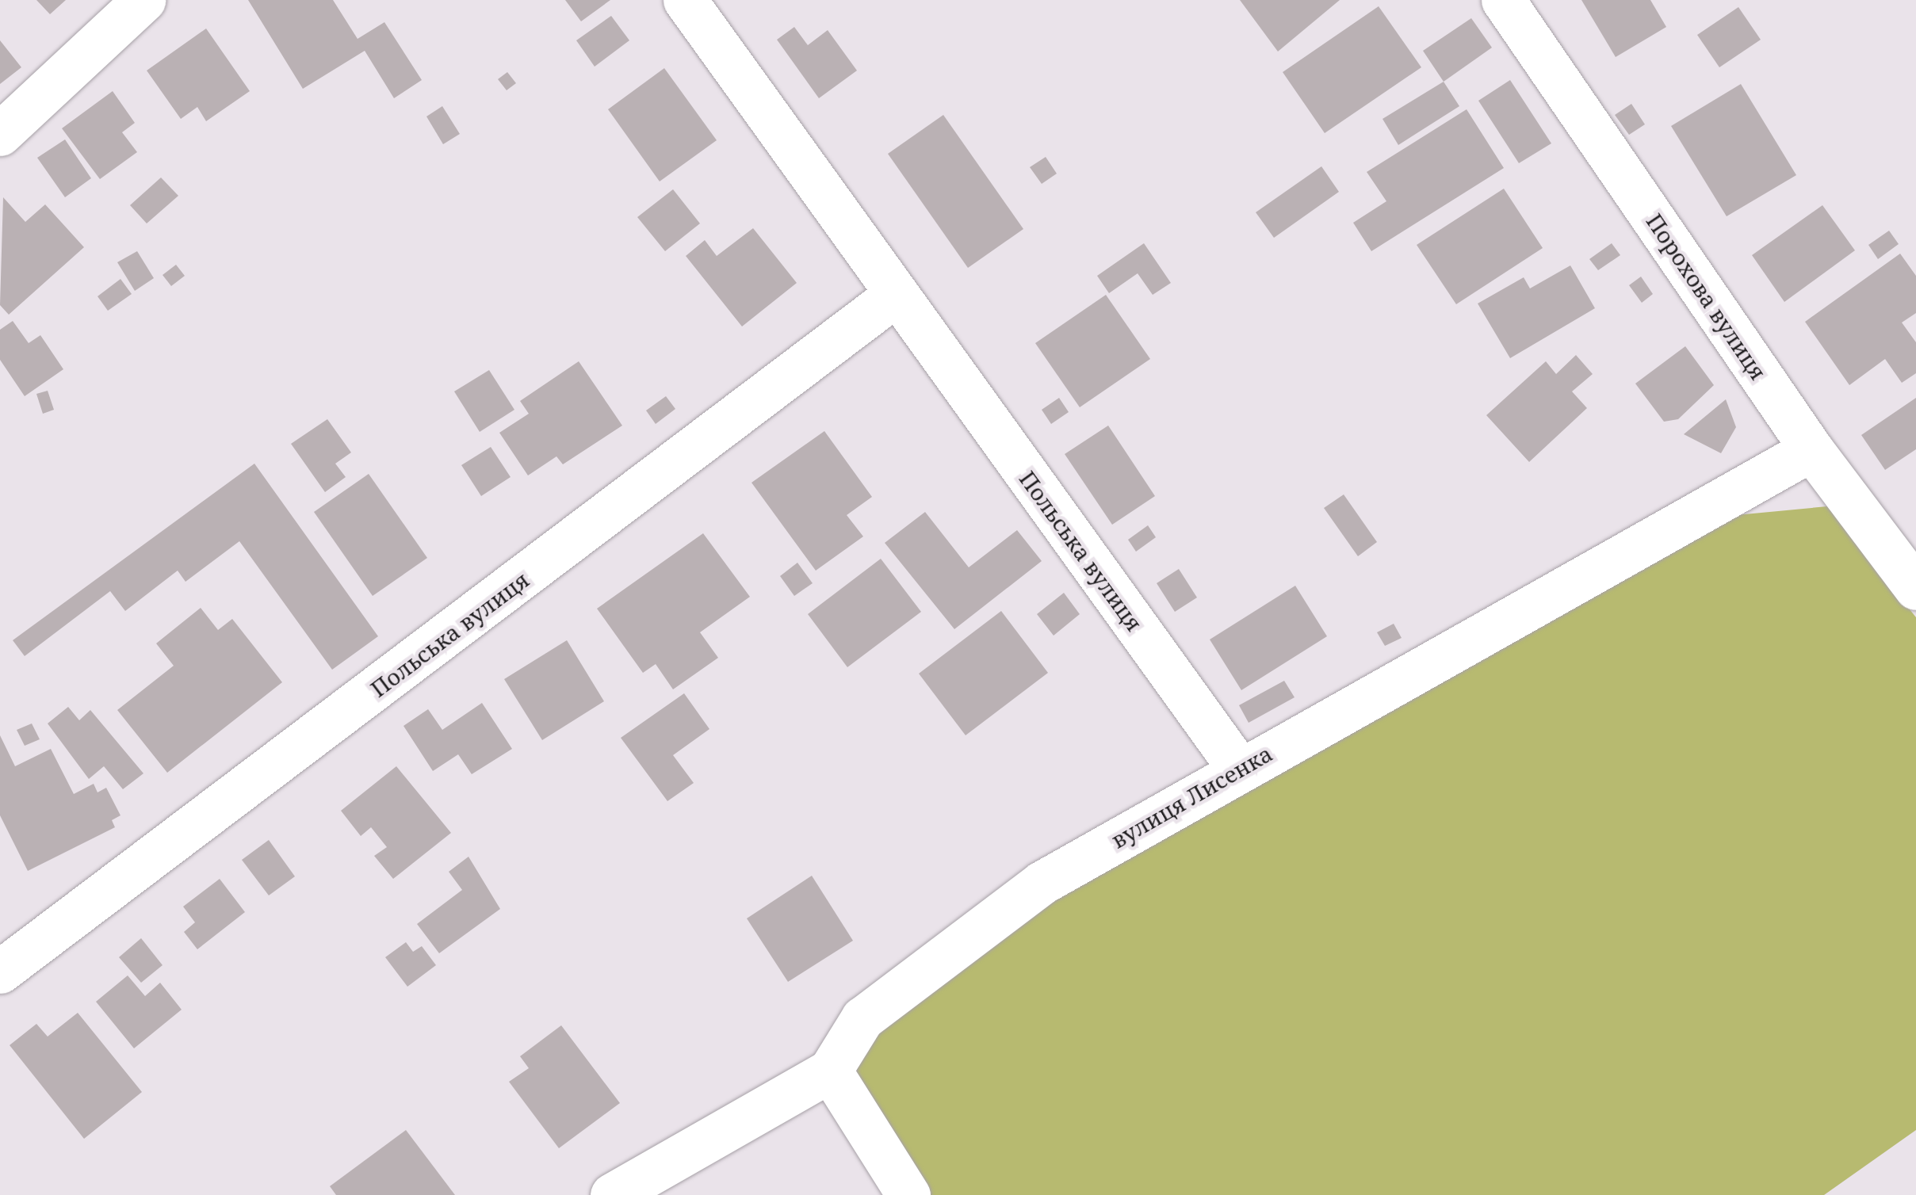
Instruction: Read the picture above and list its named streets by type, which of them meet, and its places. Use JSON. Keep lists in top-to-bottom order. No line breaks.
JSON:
{"streets":{"street":["Порохова вулиця","Польська вулиця","вулиця Лисенка"]},"crossings":[["Порохова вулиця","вулиця Лисенка"],["Польська вулиця","вулиця Лисенка"]]}
